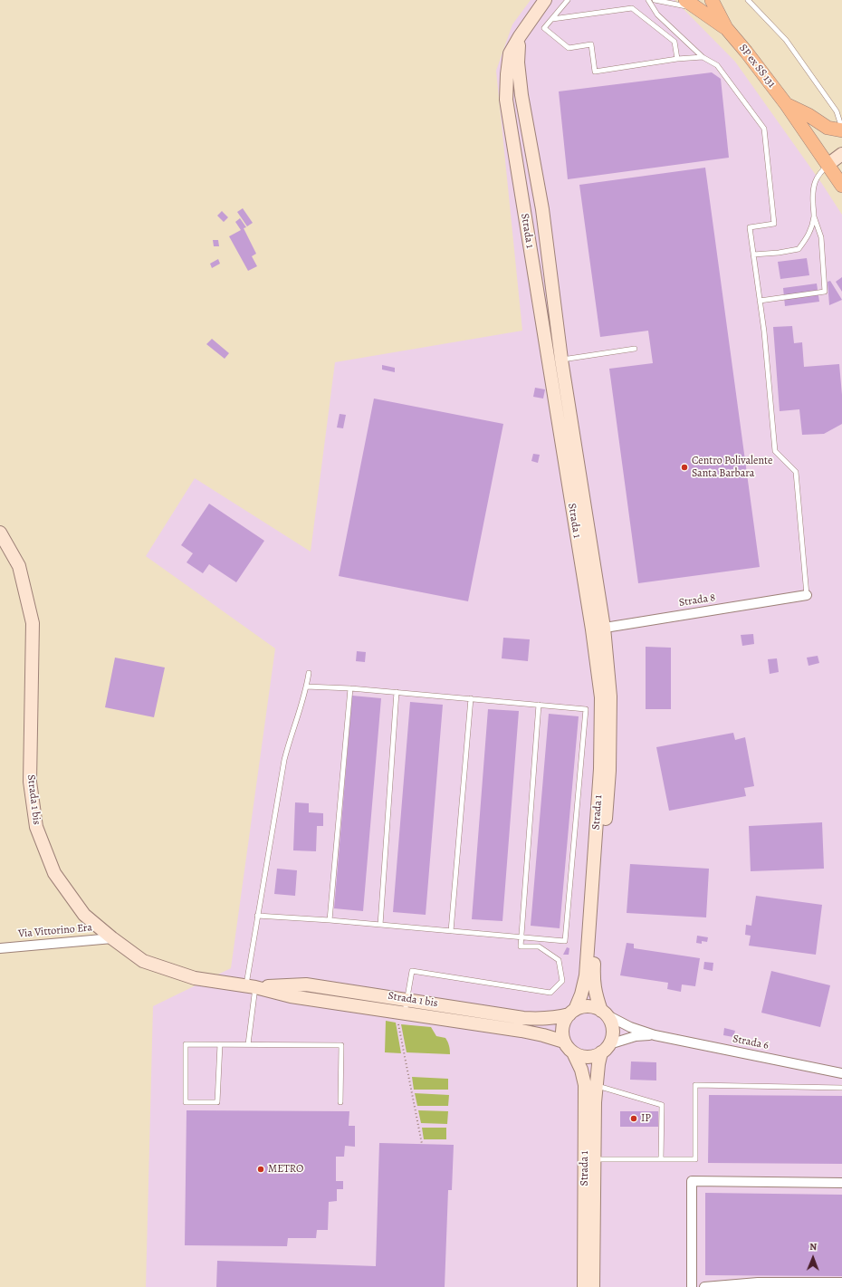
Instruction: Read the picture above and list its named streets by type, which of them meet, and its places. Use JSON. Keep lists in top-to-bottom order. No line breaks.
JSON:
{"streets":{"main road":["SP ex SS 131"],"street":["Strada 1","Strada 8","Strada 1 bis","Via Vittorino Era","Strada 6"]},"crossings":[["Strada 1","Strada 8"],["Strada 1","Strada 1 bis"],["Strada 1","Strada 6"],["Strada 1 bis","Via Vittorino Era"],["Strada 1 bis","Strada 6"]],"places":["Centro Polivalente Santa Barbara","IP","METRO"],"north":"top"}
